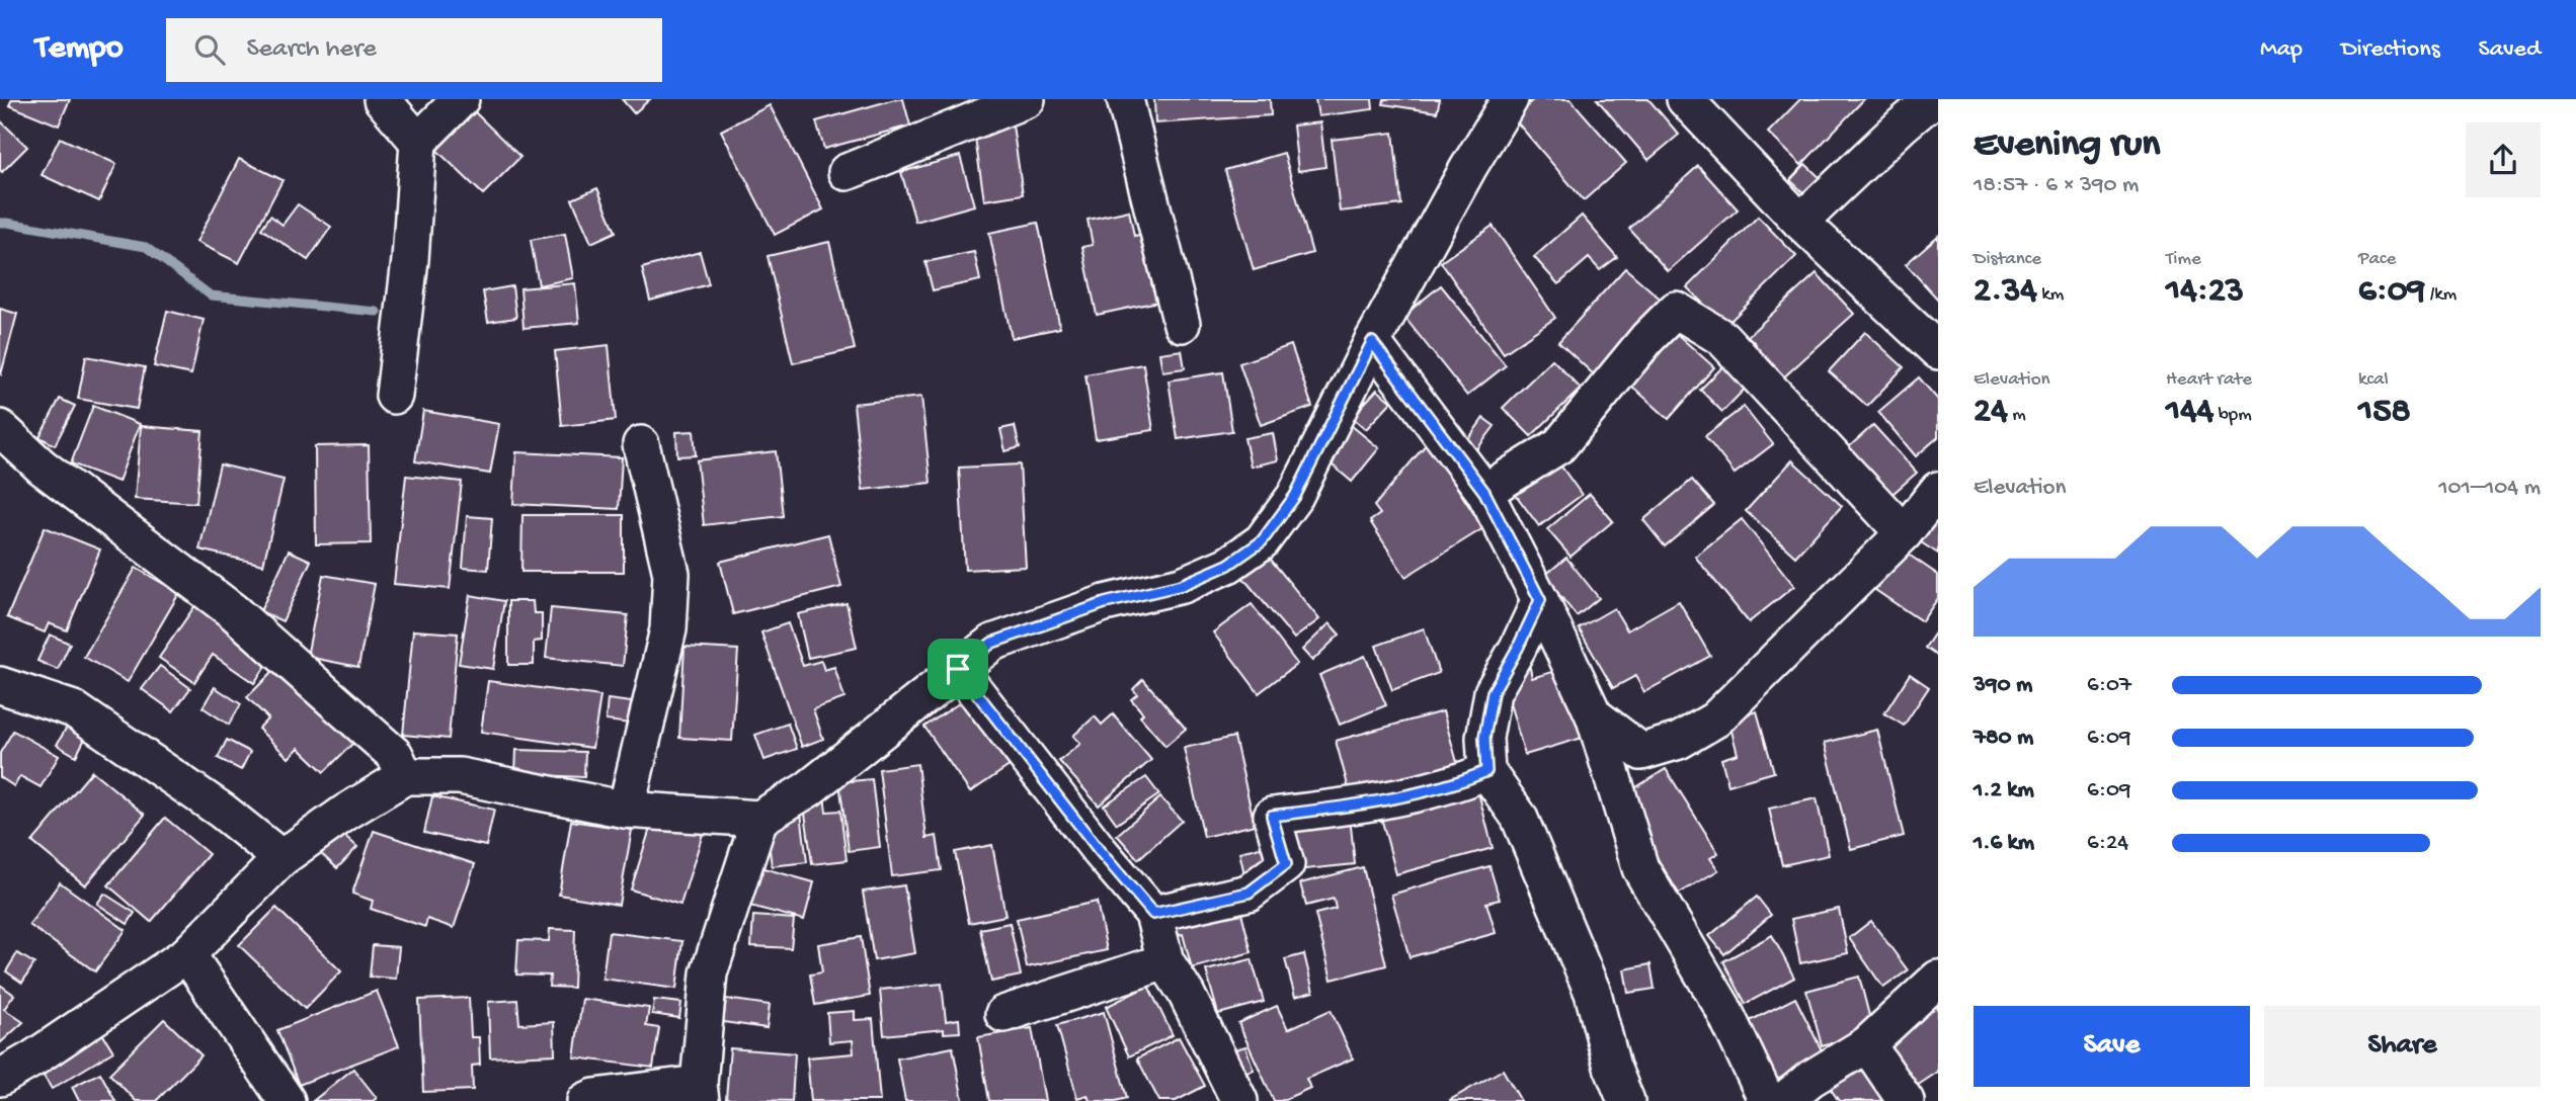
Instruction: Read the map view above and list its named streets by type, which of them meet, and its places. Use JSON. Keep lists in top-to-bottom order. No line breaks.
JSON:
{"page":{"header":"Tempo","search":"Search here","nav":["Map","Directions","Saved"],"heading":["Evening run","18:57 · 6 × 390 m"],"stats":[["Distance","2.34 km"],["Time","14:23"],["Pace","6:09 /km"],["Elevation","24 m"],["Heart rate","144 bpm"],["kcal","158"]],"chart":["Elevation","101–104 m"],"list":[{"name":"390 m","note":"6:07"},{"name":"780 m","note":"6:09"},{"name":"1.2 km","note":"6:09"},{"name":"1.6 km","note":"6:24"}],"buttons":["Save","Share"]}}
